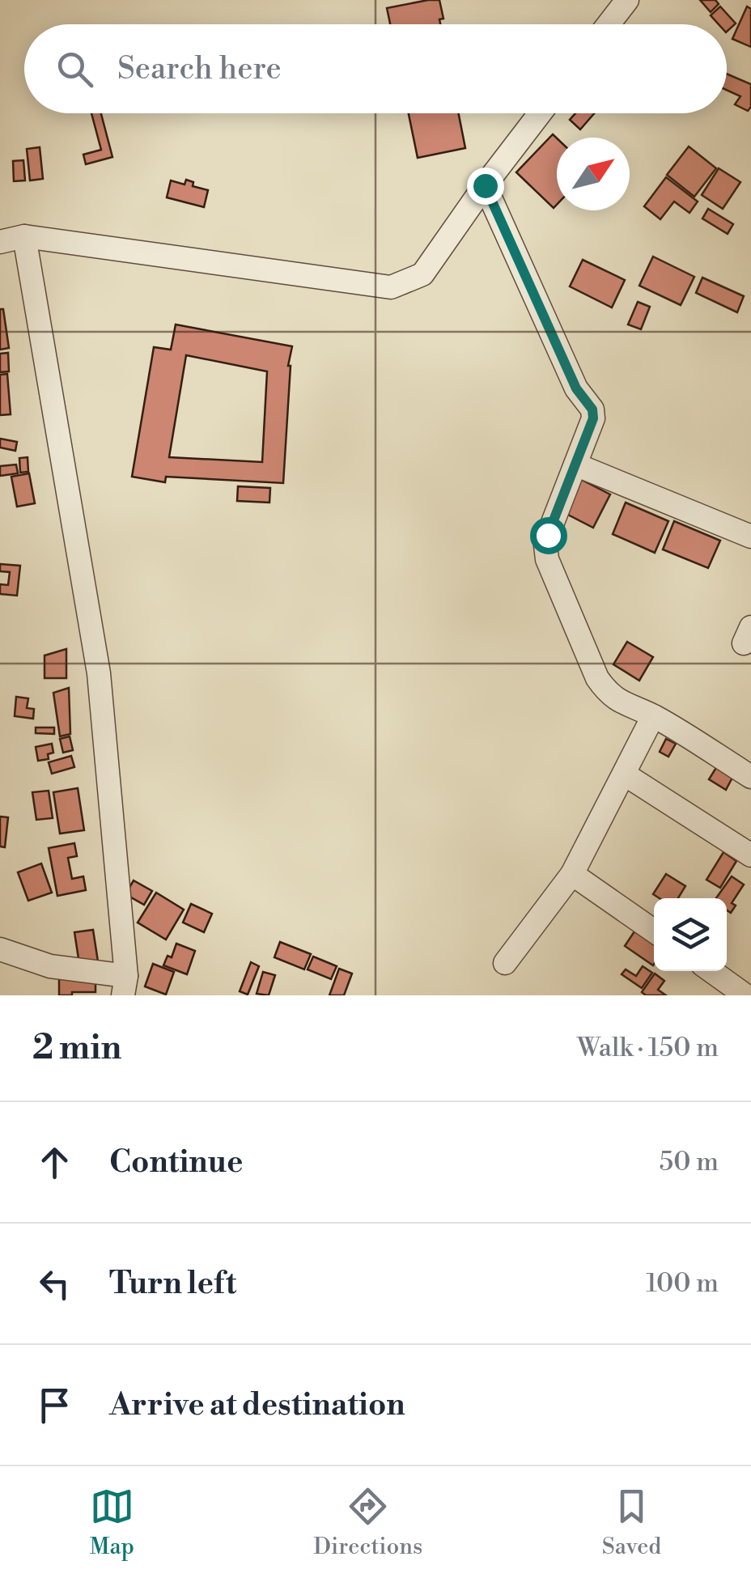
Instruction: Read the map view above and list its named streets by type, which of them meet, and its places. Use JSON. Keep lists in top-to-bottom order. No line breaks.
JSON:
{"north":"top right","page":{"search":"Search here","heading":["2 min","Walk · 150 m"],"list":[["Continue","50 m"],["Turn left","100 m"],"Arrive at destination"],"nav":["Map","Directions","Saved"]}}
